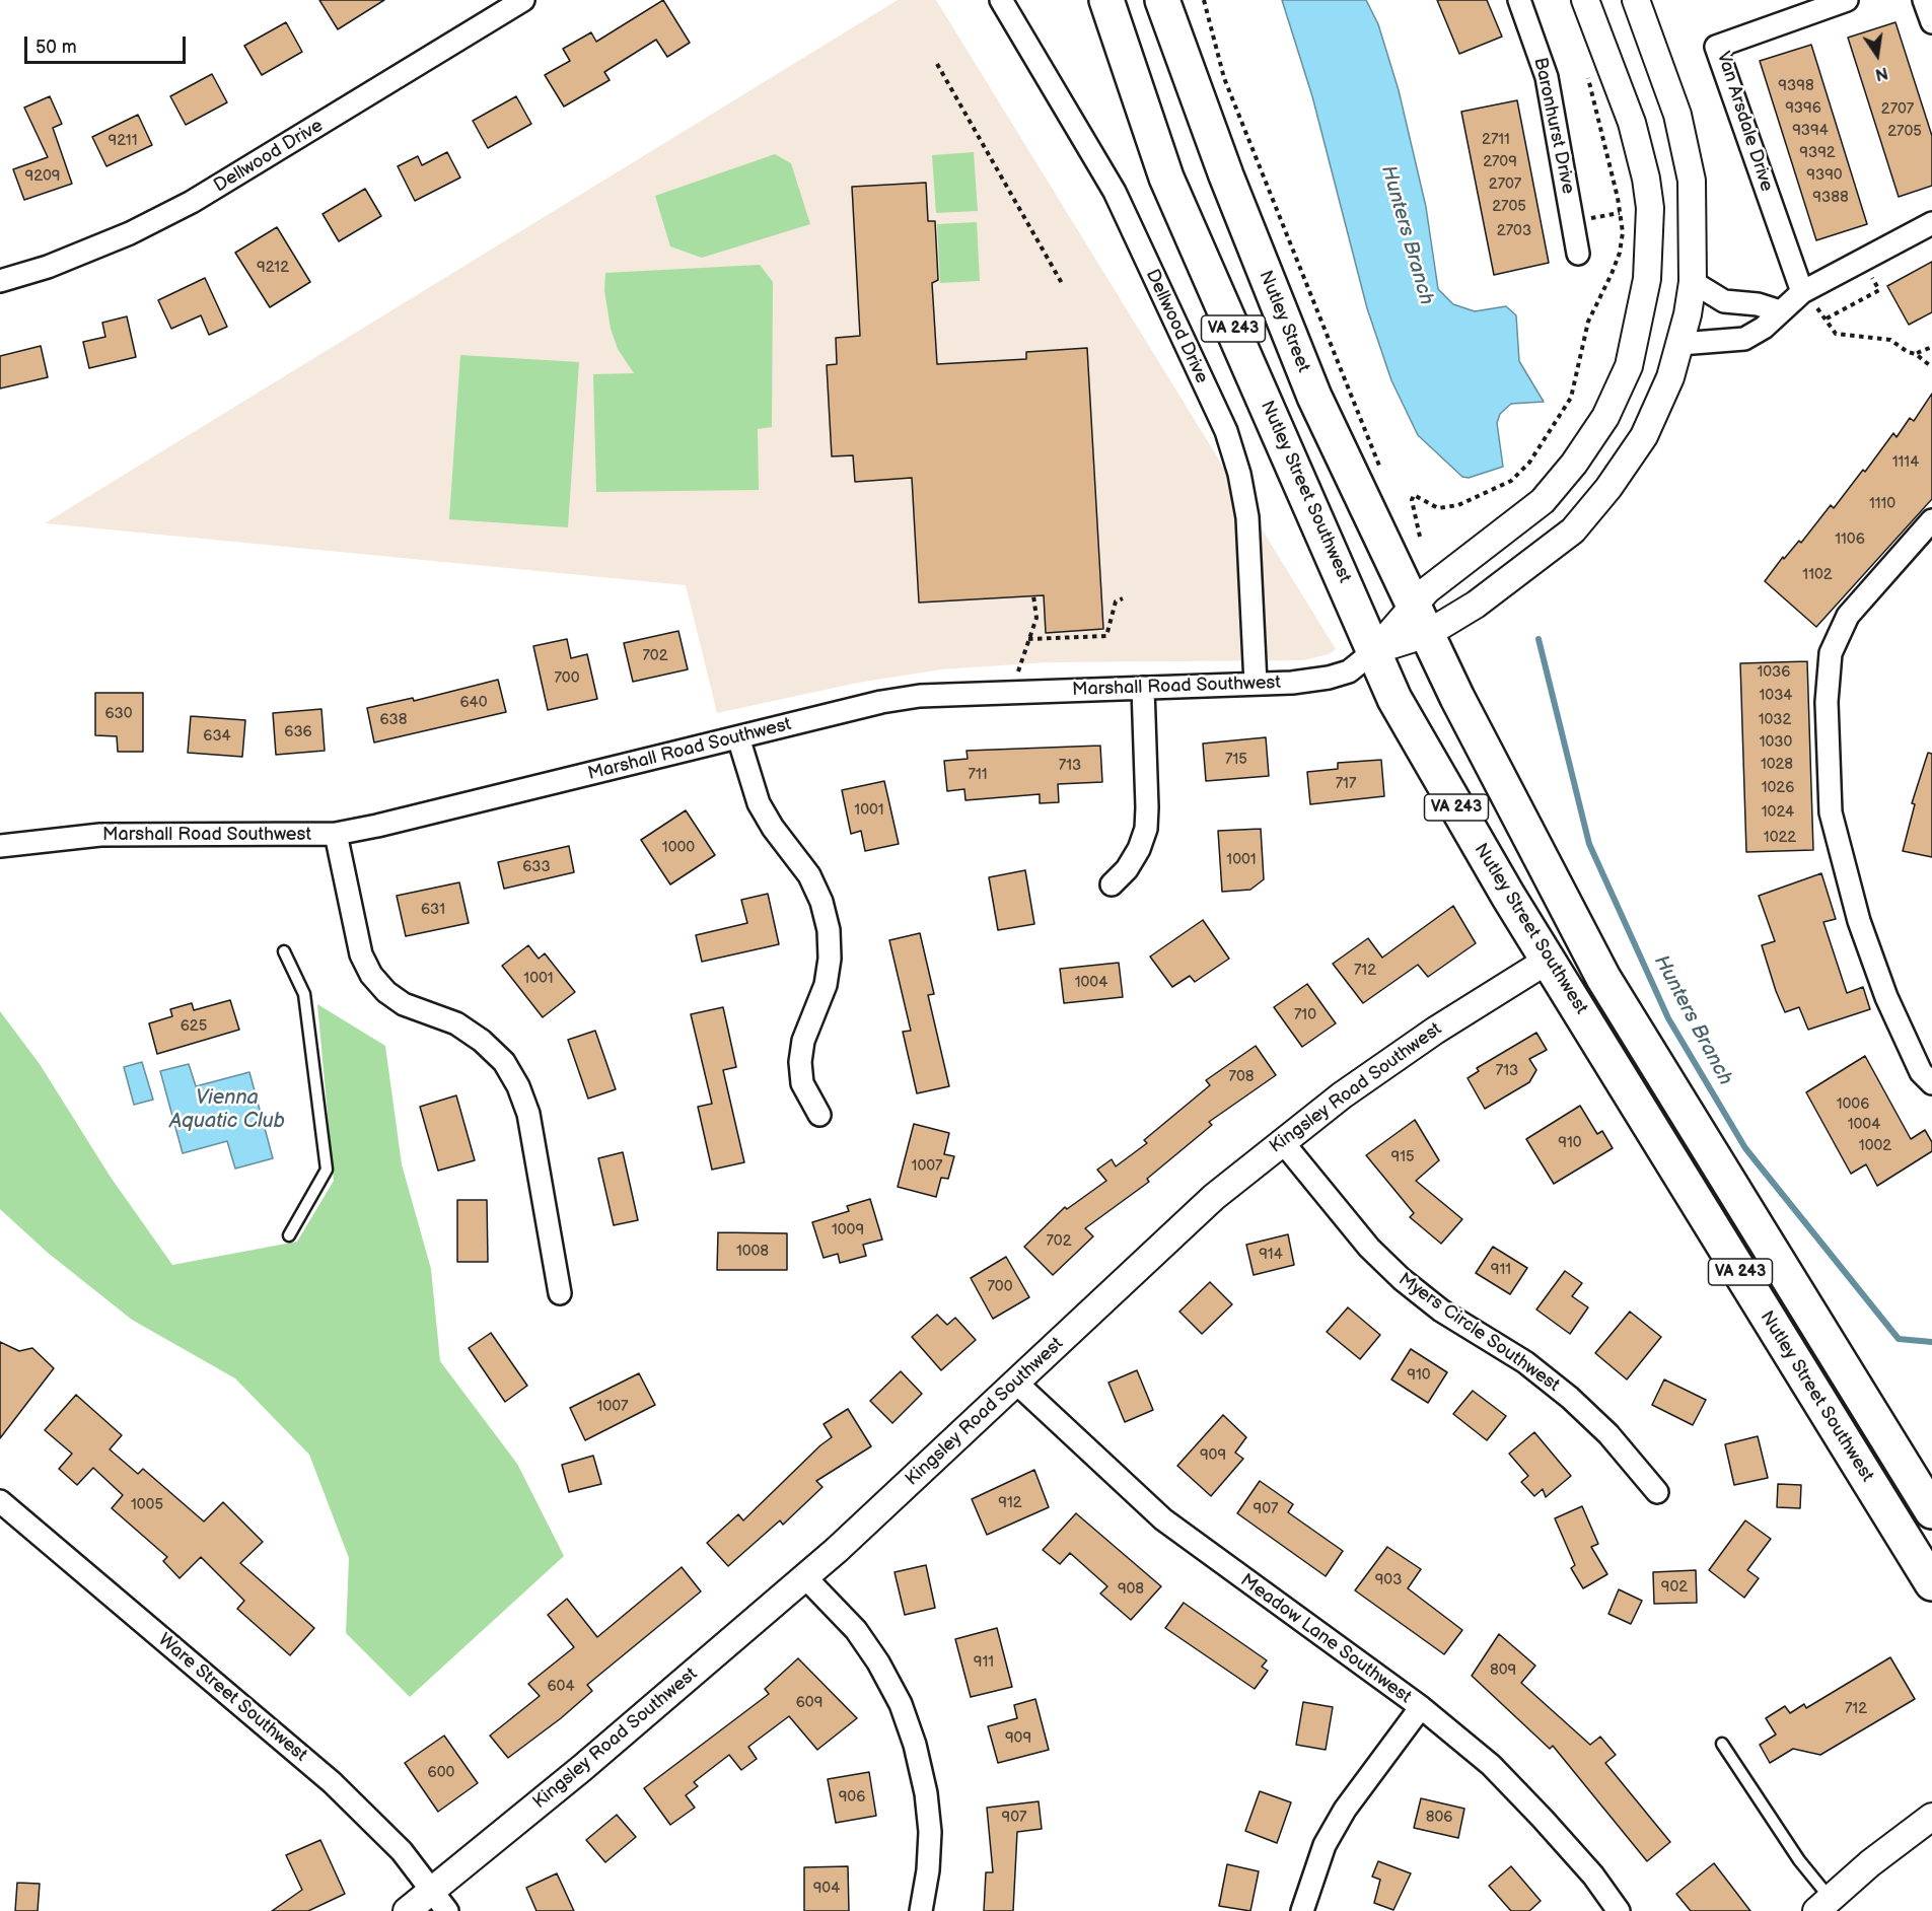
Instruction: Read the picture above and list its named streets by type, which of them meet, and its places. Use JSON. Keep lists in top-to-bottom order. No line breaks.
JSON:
{"streets":{"main road":["Nutley Street","VA 243","Nutley Street Southwest"],"street":["Van Arsdale Drive","Baronhurst Drive","Dellwood Drive","Marshall Road Southwest","Kingsley Road Southwest","Myers Circle Southwest","Meadow Lane Southwest","Ware Street Southwest"]},"crossings":[["Dellwood Drive","Marshall Road Southwest"],["Nutley Street","Nutley Street Southwest"],["Nutley Street Southwest","Marshall Road Southwest"],["Nutley Street Southwest","Kingsley Road Southwest"],["Kingsley Road Southwest","Myers Circle Southwest"],["Kingsley Road Southwest","Meadow Lane Southwest"],["Kingsley Road Southwest","Ware Street Southwest"]],"water":["Hunters Branch","Vienna Aquatic Club"],"house_numbers":["9398","9396","2707","9394","2705","2711","9211","9392","2709","9390","9209","2707","9388","2705","2703","9212","1114","1110","1106","1102","702","1036","700","1034","640","630","638","1032","636","634","1030","715","1028","713","711","717","1026","1001","1024","1022","1000","1001","633","631","712","1001","1004","710","625","713","708","1006","1004","910","1002","915","1007","1009","702","1008","914","911","700","910","1007","909","912","1005","907","903","902","908","911","809","604","609","712","909","600","906","907","806","904"],"scale_bar":"50 m","north":"bottom"}
